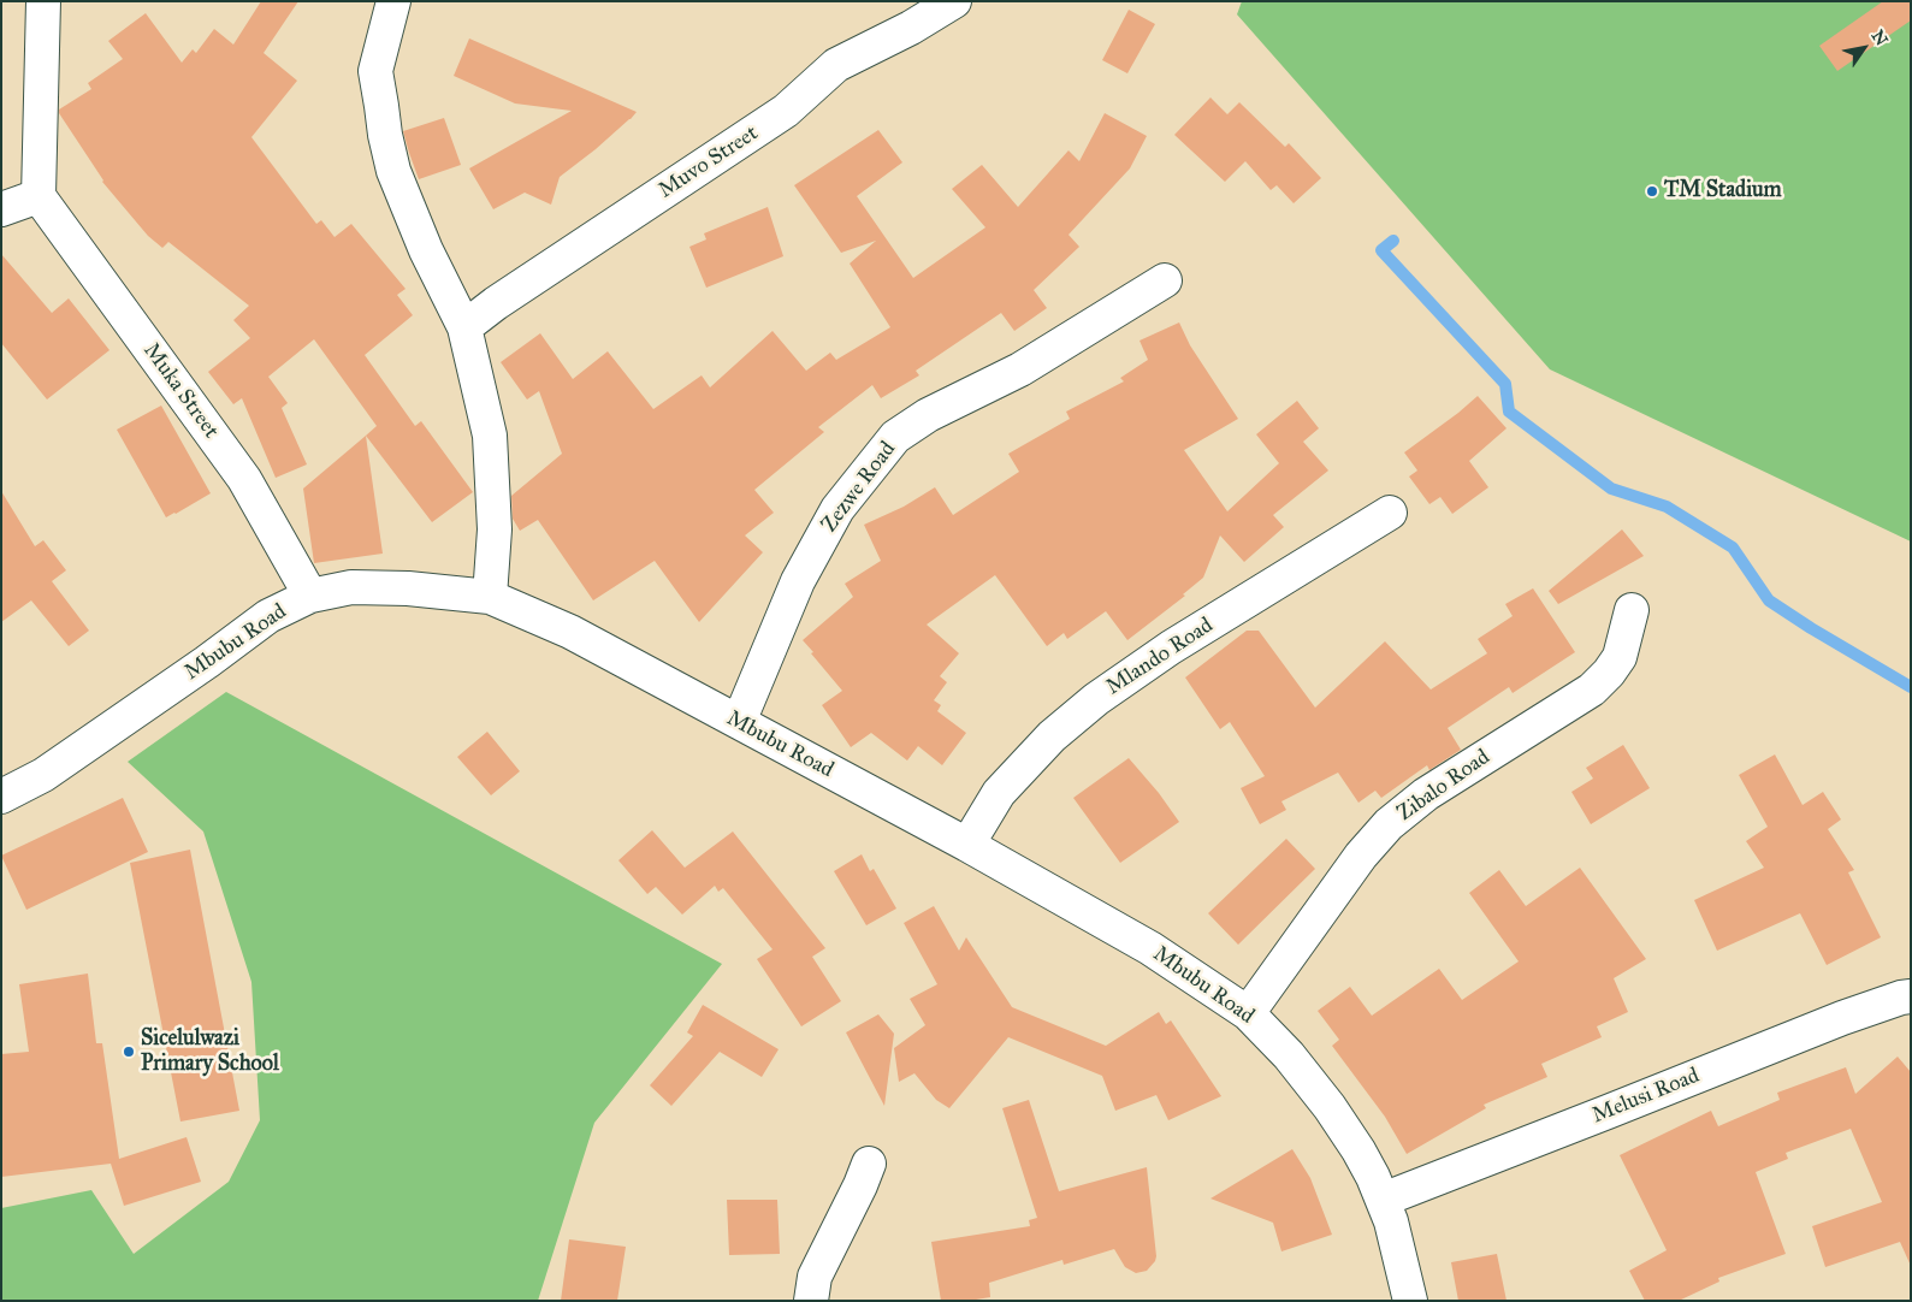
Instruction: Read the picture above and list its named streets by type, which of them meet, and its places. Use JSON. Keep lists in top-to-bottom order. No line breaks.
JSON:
{"streets":{"street":["Muvo Street","Muka Street","Zezwe Road","Mbubu Road","Mlando Road","Zibalo Road","Melusi Road"]},"crossings":[["Muka Street","Mbubu Road"],["Zezwe Road","Mbubu Road"],["Mbubu Road","Mlando Road"],["Mbubu Road","Zibalo Road"],["Mbubu Road","Melusi Road"]],"places":["TM Stadium","Sicelulwazi Primary School"],"north":"top right"}
